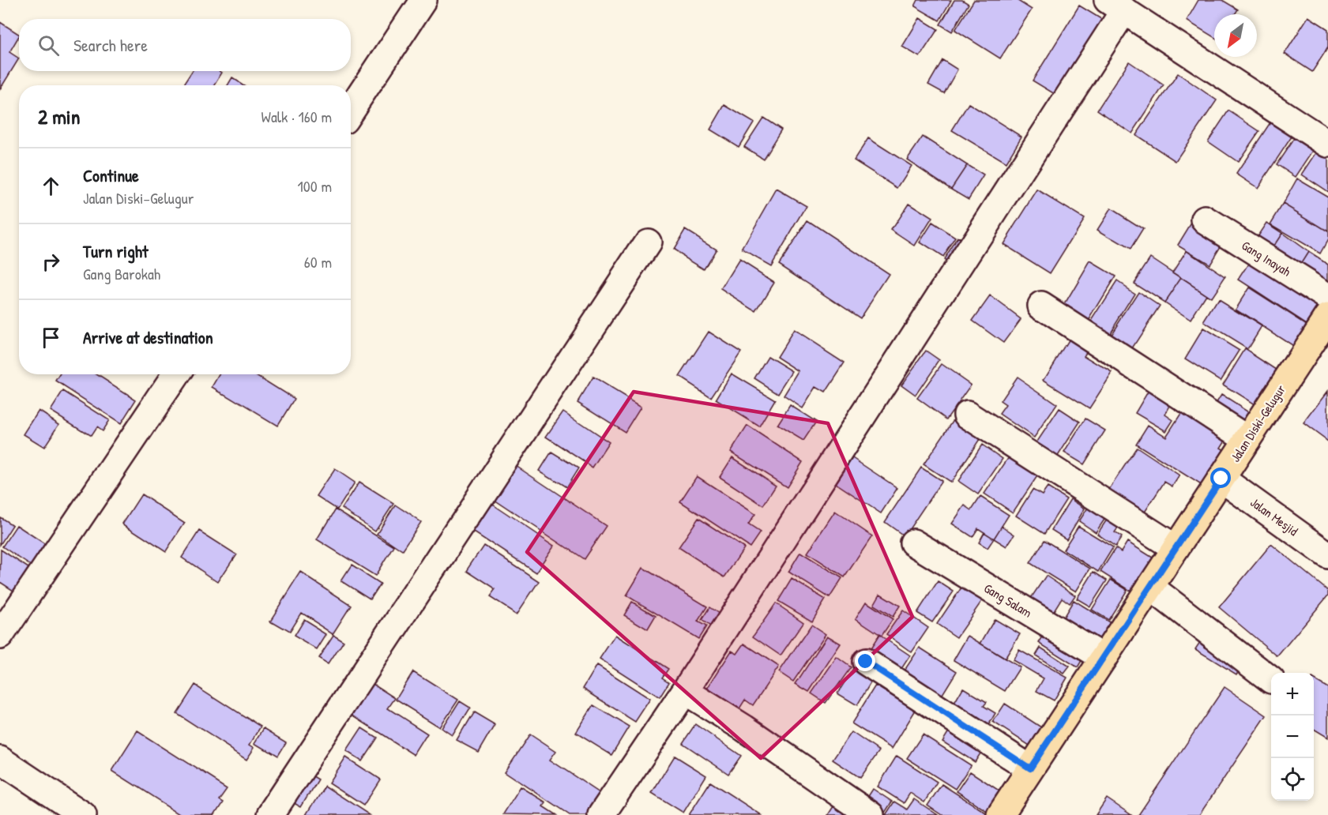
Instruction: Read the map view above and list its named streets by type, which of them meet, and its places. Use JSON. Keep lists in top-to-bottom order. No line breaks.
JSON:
{"streets":{"main road":["Jalan Diski–Gelugur"],"street":["Gang Inayah","Jalan Mesjid","Gang Salam"]},"crossings":[["Jalan Diski–Gelugur","Jalan Mesjid"],["Jalan Diski–Gelugur","Gang Salam"]],"north":"bottom left","page":{"search":"Search here","heading":["2 min","Walk · 160 m"],"list":[["Continue","Jalan Diski–Gelugur","100 m"],["Turn right","Gang Barokah","60 m"],"Arrive at destination"],"map_buttons":["+","−"]}}
